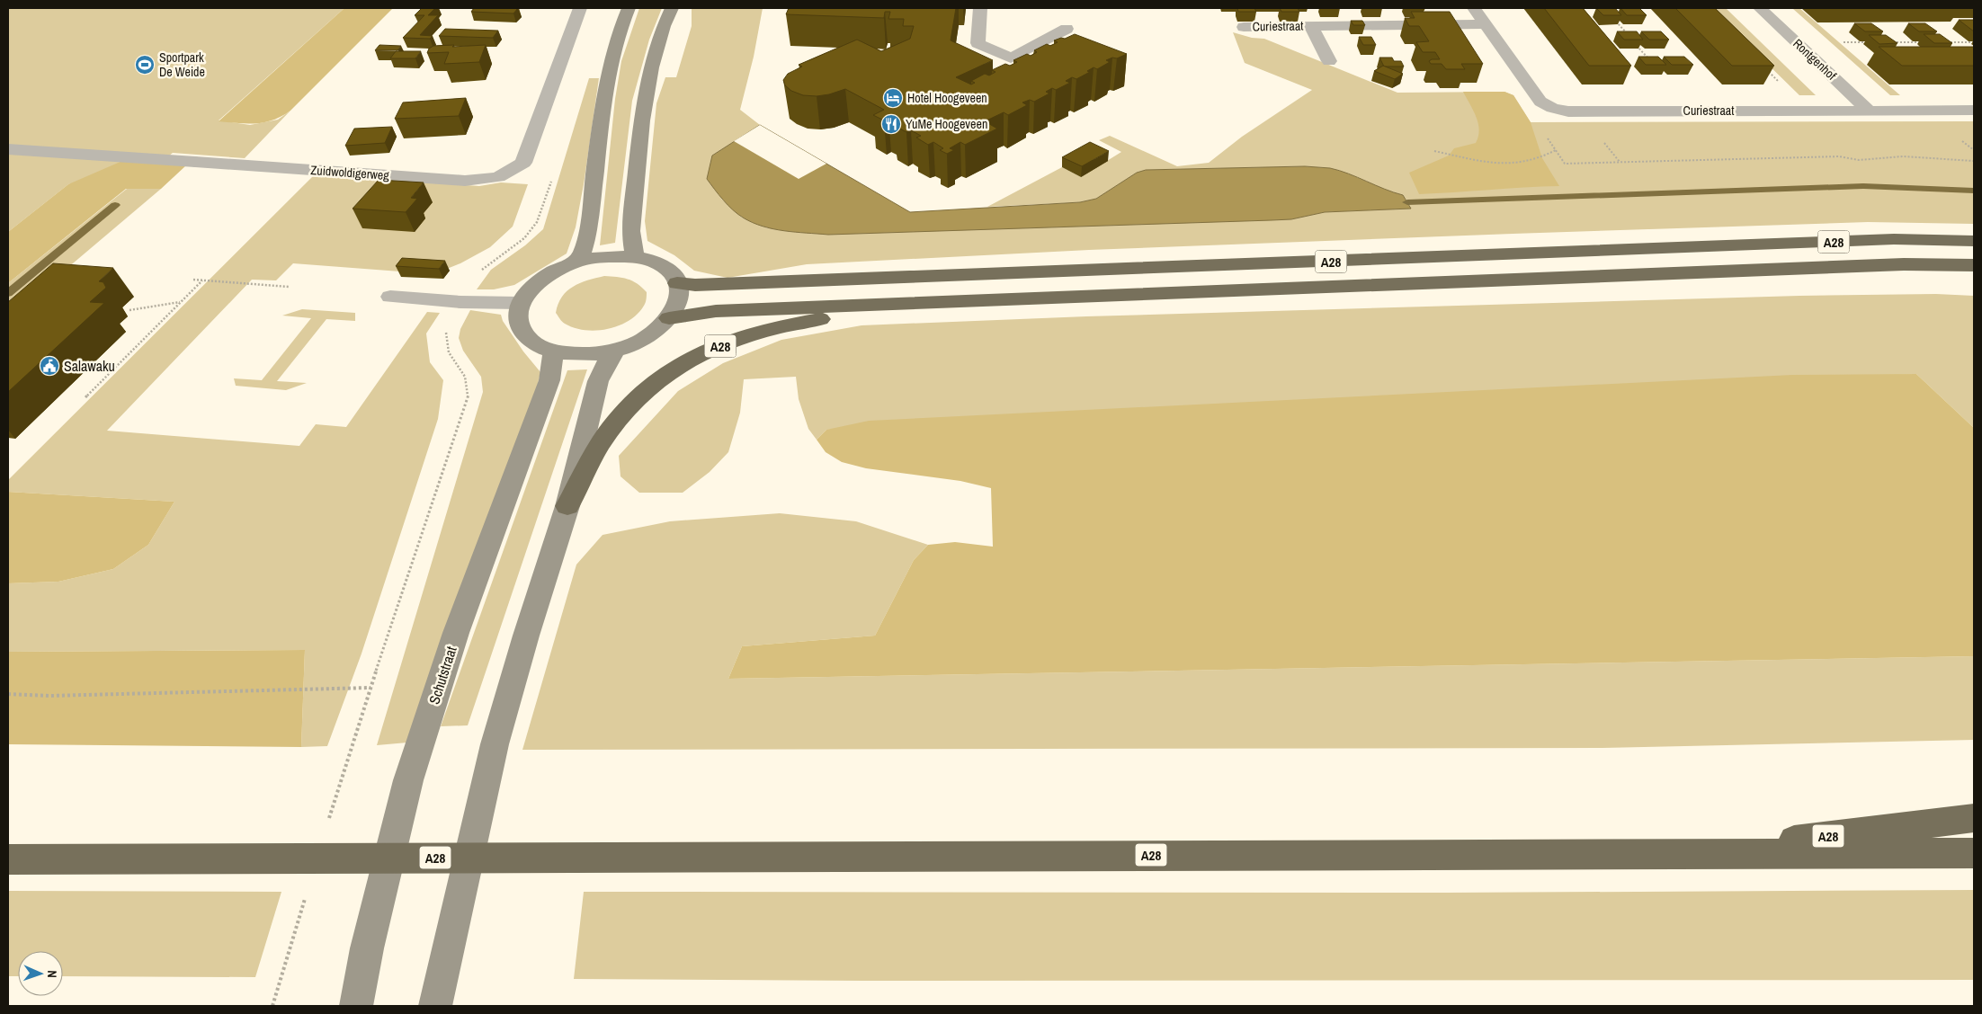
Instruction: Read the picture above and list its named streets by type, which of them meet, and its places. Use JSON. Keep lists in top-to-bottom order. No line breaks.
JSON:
{"streets":{"highway":["A28"],"main road":["Schutstraat"],"street":["Curiestraat","Rontgenhof","Zuidwoldigerweg"]},"crossings":[["Curiestraat","Rontgenhof"],["A28","Schutstraat"]],"places":{"sports":["Sportpark De Weide"],"hotel":["Hotel Hoogeveen"],"restaurant":["YuMe Hoogeveen"],"public building":["Salawaku"]},"north":"right"}
